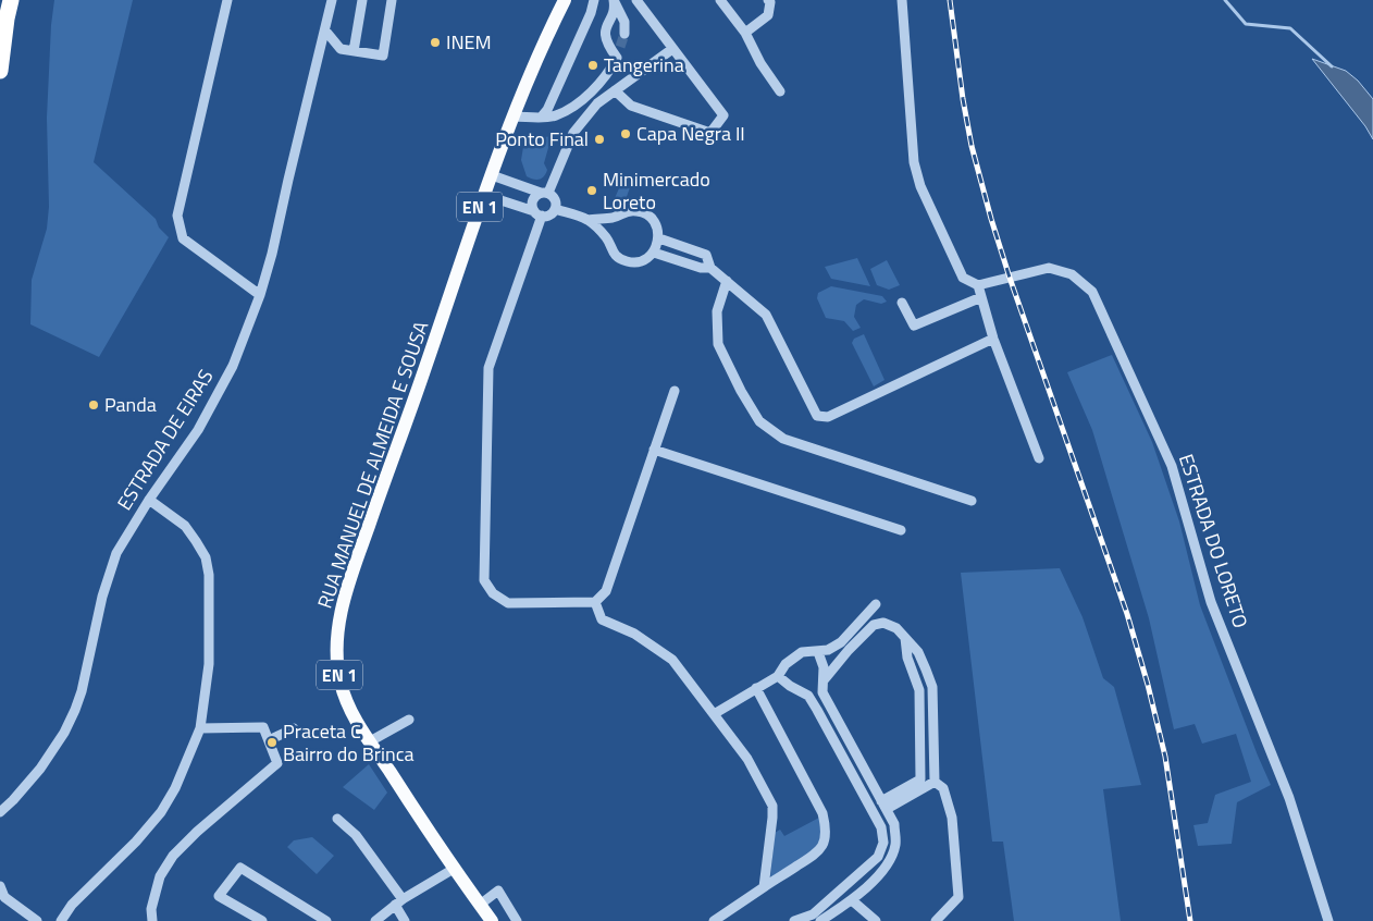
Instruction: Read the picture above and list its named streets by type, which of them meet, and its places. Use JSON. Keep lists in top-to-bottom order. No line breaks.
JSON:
{"streets":{"main road":["EN 1","RUA MANUEL DE ALMEIDA E SOUSA"],"street":["ESTRADA DE EIRAS","ESTRADA DO LORETO"]},"places":["INEM","Tangerina","Capa Negra II","Ponto Final","Minimercado Loreto","Panda","Praceta C Bairro do Brinca"]}
